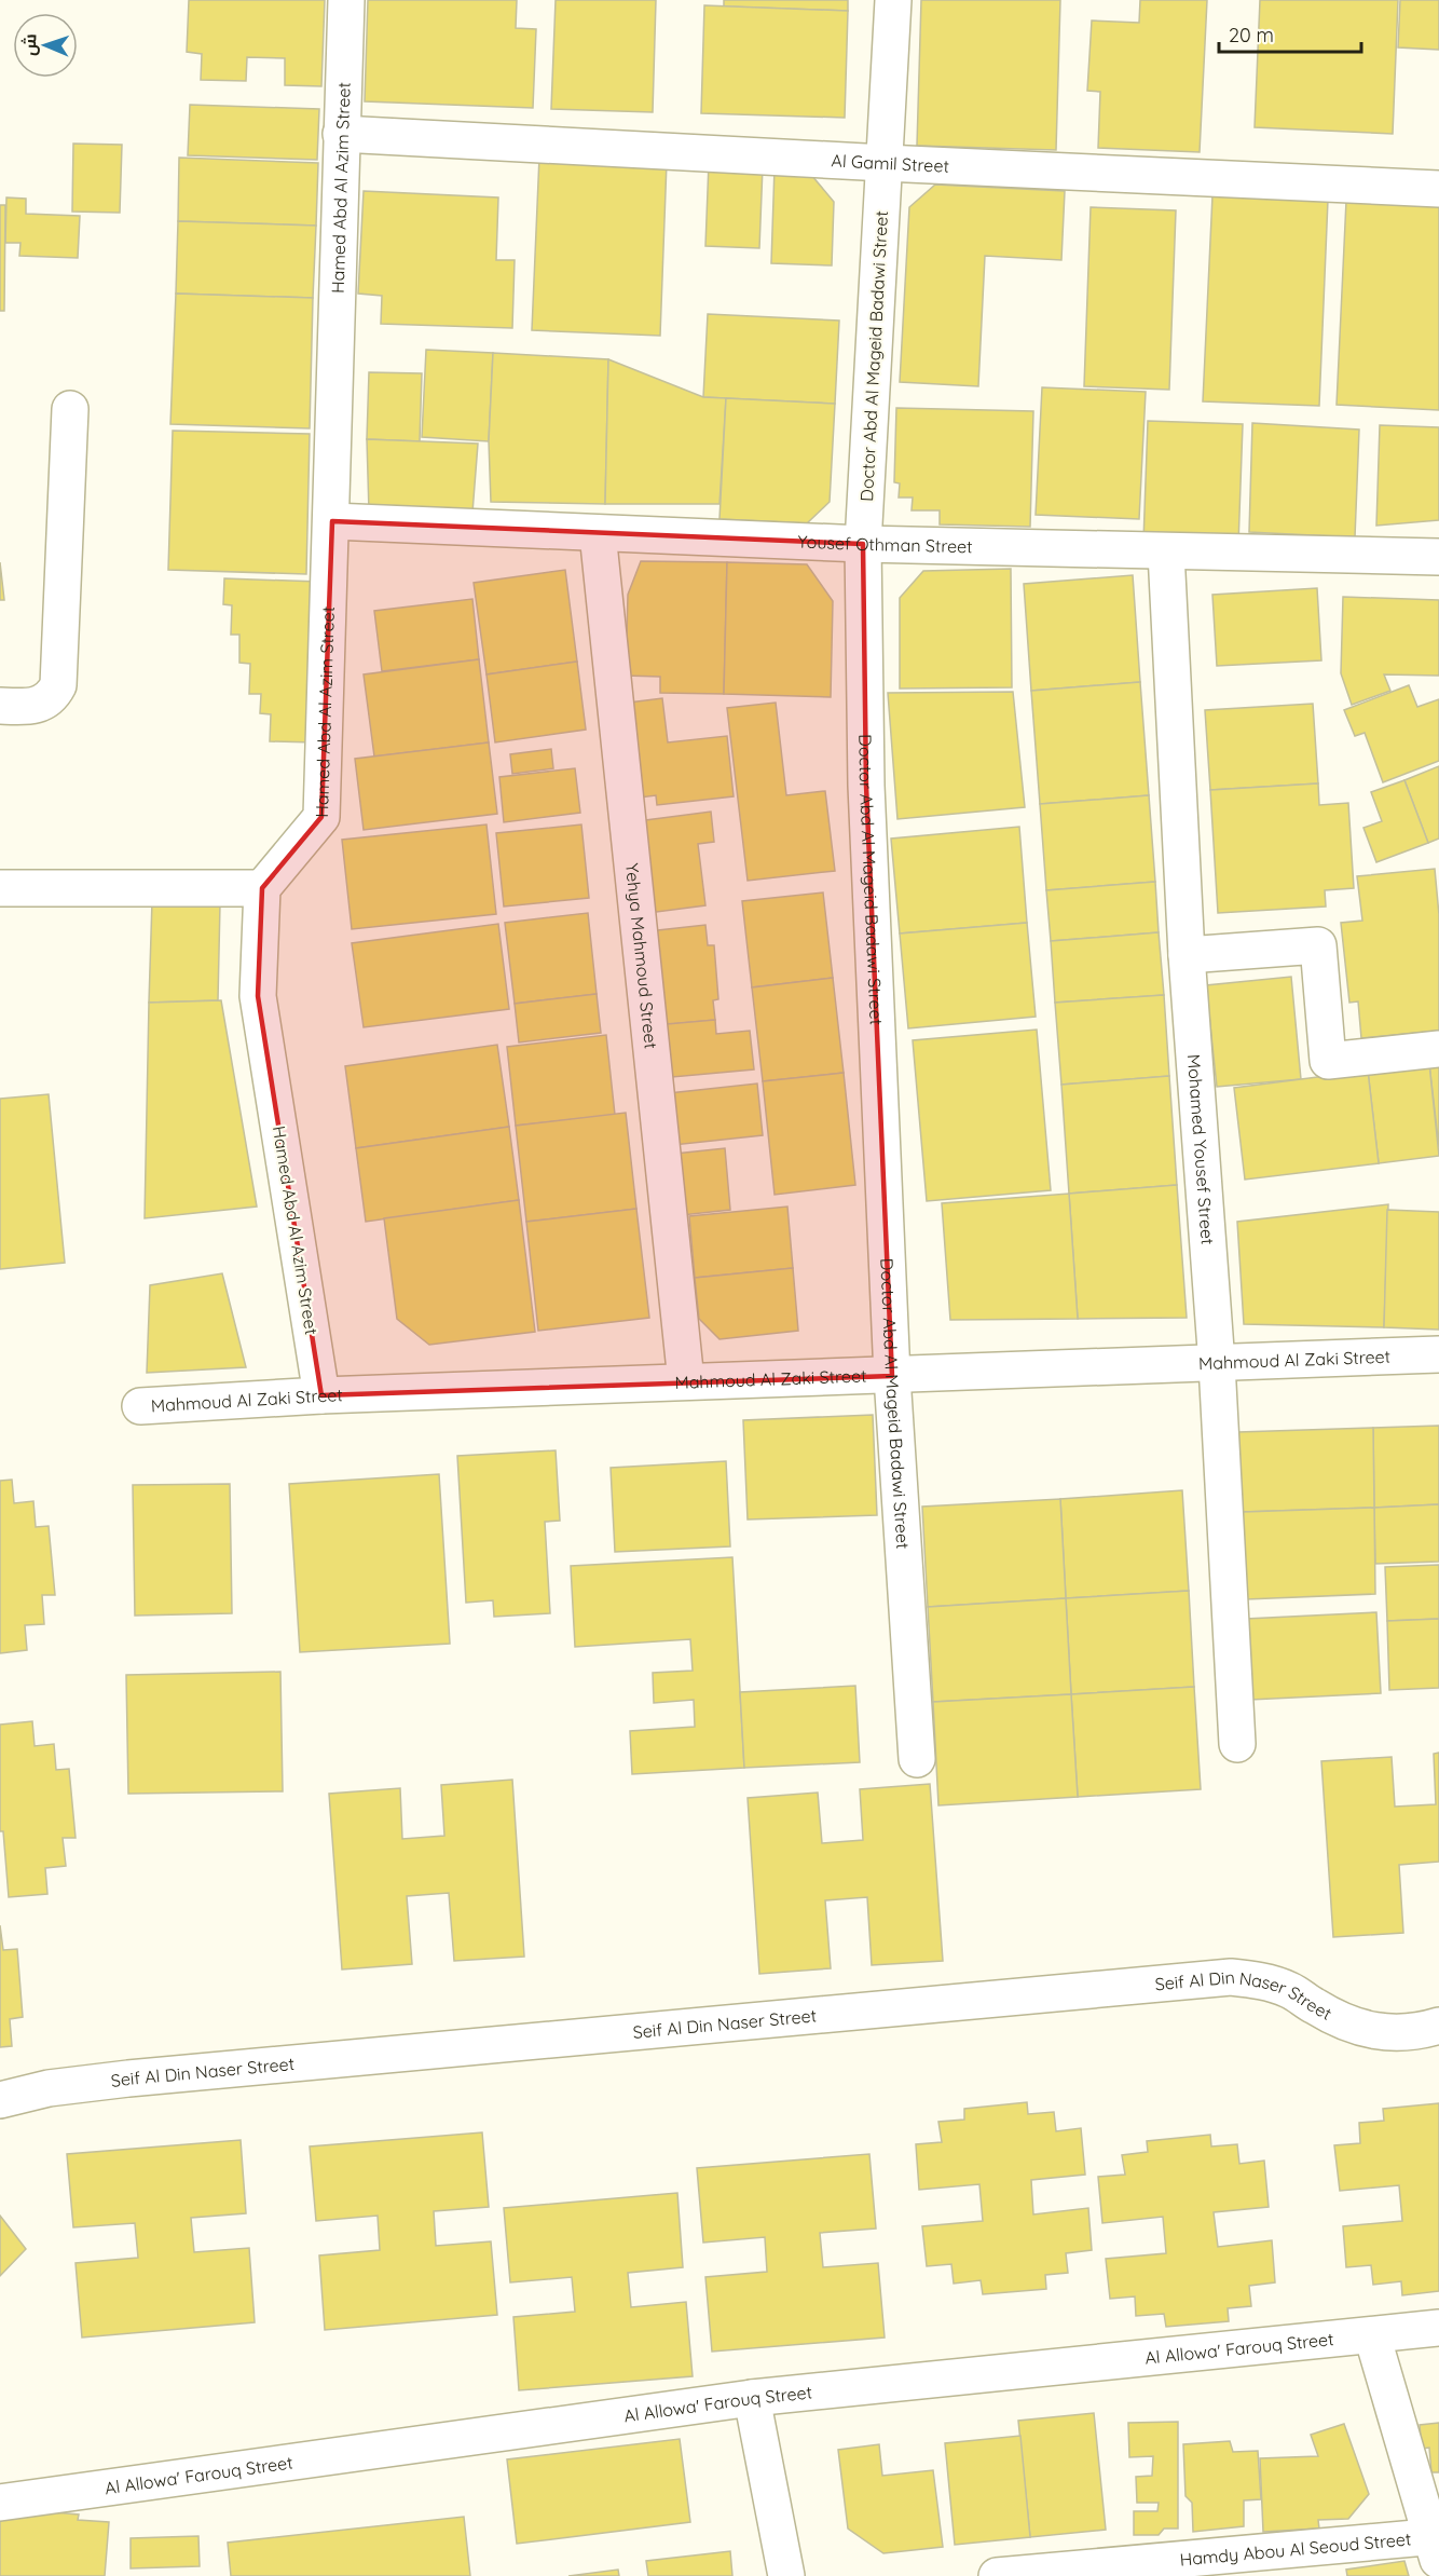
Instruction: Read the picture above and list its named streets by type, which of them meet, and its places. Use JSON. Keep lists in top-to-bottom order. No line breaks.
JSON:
{"streets":{"street":["Al Gamil Street","Hamed Abd Al Azim Street","Doctor Abd Al Mageid Badawi Street","Yousef Othman Street","Yehya Mahmoud Street","Mohamed Yousef Street","Mahmoud Al Zaki Street","Seif Al Din Naser Street","Al Allowa' Farouq Street","Hamdy Abou Al Seoud Street"]},"crossings":[["Al Gamil Street","Hamed Abd Al Azim Street"],["Al Gamil Street","Doctor Abd Al Mageid Badawi Street"],["Hamed Abd Al Azim Street","Yousef Othman Street"],["Hamed Abd Al Azim Street","Mahmoud Al Zaki Street"],["Doctor Abd Al Mageid Badawi Street","Yousef Othman Street"],["Doctor Abd Al Mageid Badawi Street","Mahmoud Al Zaki Street"],["Yousef Othman Street","Yehya Mahmoud Street"],["Yousef Othman Street","Mohamed Yousef Street"],["Yehya Mahmoud Street","Mahmoud Al Zaki Street"],["Mohamed Yousef Street","Mahmoud Al Zaki Street"]],"scale_bar":"20 m","north":"left"}
